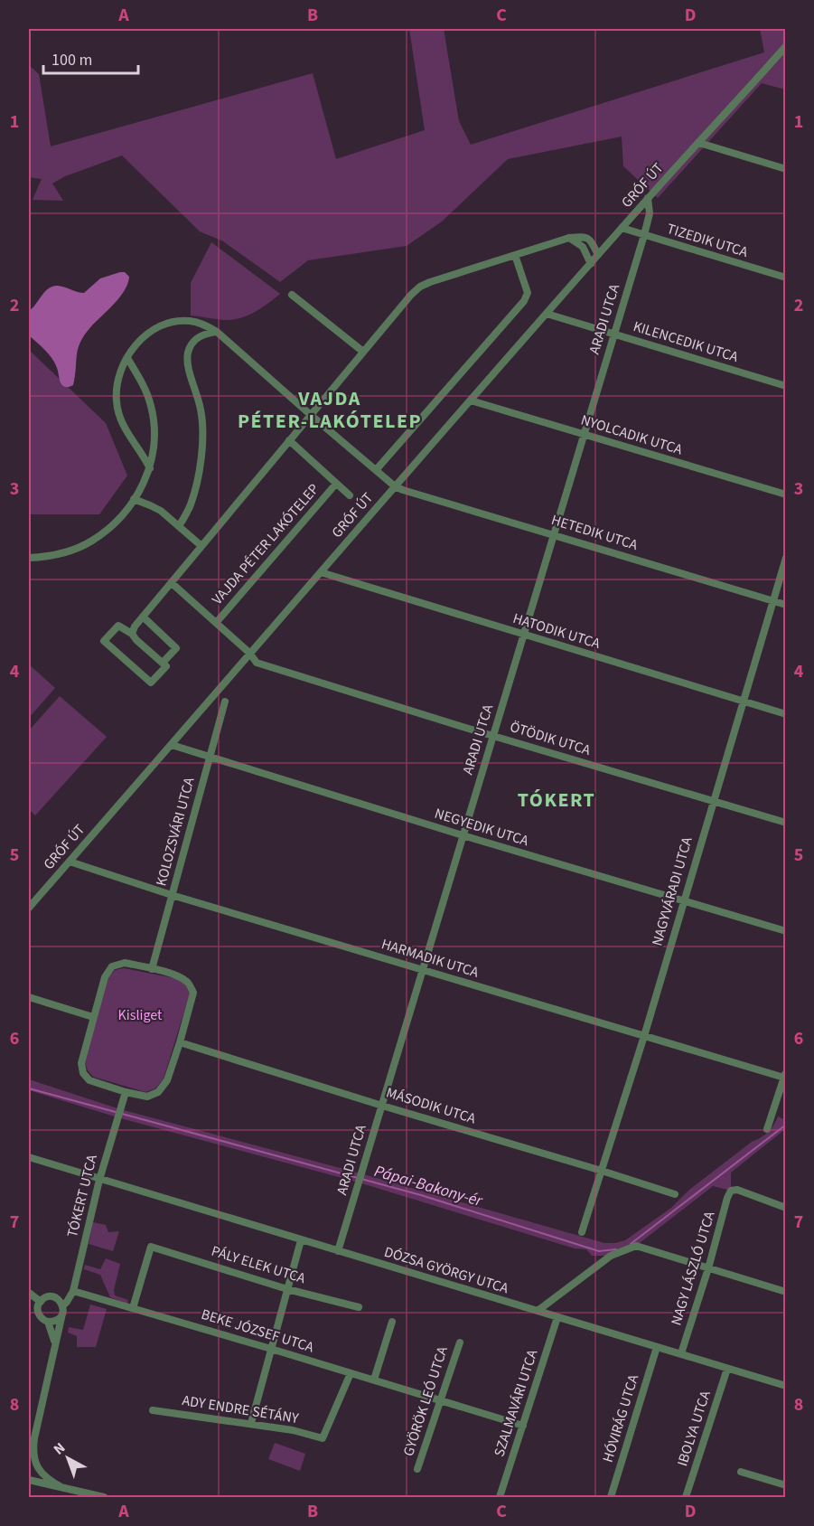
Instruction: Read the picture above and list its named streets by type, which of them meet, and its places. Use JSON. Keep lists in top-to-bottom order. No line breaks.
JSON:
{"streets":{"street":["GRÓF ÚT","TIZEDIK UTCA","ARADI UTCA","KILENCEDIK UTCA","NYOLCADIK UTCA","HETEDIK UTCA","VAJDA PÉTER LAKÓTELEP","HATODIK UTCA","ÖTÖDIK UTCA","NEGYEDIK UTCA","KOLOZSVÁRI UTCA","NAGYVÁRADI UTCA","HARMADIK UTCA","MÁSODIK UTCA","TÓKERT UTCA","PÁLY ELEK UTCA","NAGY LÁSZLÓ UTCA","DÓZSA GYÖRGY UTCA","BEKE JÓZSEF UTCA","GYÖRÖK LEÓ UTCA","SZALMAVÁRI UTCA","ADY ENDRE SÉTÁNY","HÓVIRÁG UTCA","IBOLYA UTCA"]},"crossings":[["GRÓF ÚT","TIZEDIK UTCA"],["GRÓF ÚT","ARADI UTCA"],["GRÓF ÚT","KILENCEDIK UTCA"],["GRÓF ÚT","NYOLCADIK UTCA"],["GRÓF ÚT","HETEDIK UTCA"],["GRÓF ÚT","VAJDA PÉTER LAKÓTELEP"],["GRÓF ÚT","HATODIK UTCA"],["GRÓF ÚT","ÖTÖDIK UTCA"],["GRÓF ÚT","NEGYEDIK UTCA"],["GRÓF ÚT","HARMADIK UTCA"],["TIZEDIK UTCA","ARADI UTCA"],["ARADI UTCA","KILENCEDIK UTCA"],["ARADI UTCA","NYOLCADIK UTCA"],["ARADI UTCA","HETEDIK UTCA"],["ARADI UTCA","HATODIK UTCA"],["ARADI UTCA","ÖTÖDIK UTCA"],["ARADI UTCA","NEGYEDIK UTCA"],["ARADI UTCA","HARMADIK UTCA"],["ARADI UTCA","MÁSODIK UTCA"],["ARADI UTCA","DÓZSA GYÖRGY UTCA"],["HETEDIK UTCA","NAGYVÁRADI UTCA"],["VAJDA PÉTER LAKÓTELEP","ÖTÖDIK UTCA"],["HATODIK UTCA","NAGYVÁRADI UTCA"],["ÖTÖDIK UTCA","NAGYVÁRADI UTCA"],["NEGYEDIK UTCA","KOLOZSVÁRI UTCA"],["NEGYEDIK UTCA","NAGYVÁRADI UTCA"],["KOLOZSVÁRI UTCA","HARMADIK UTCA"],["KOLOZSVÁRI UTCA","MÁSODIK UTCA"],["KOLOZSVÁRI UTCA","TÓKERT UTCA"],["NAGYVÁRADI UTCA","HARMADIK UTCA"],["NAGYVÁRADI UTCA","MÁSODIK UTCA"],["MÁSODIK UTCA","TÓKERT UTCA"],["TÓKERT UTCA","DÓZSA GYÖRGY UTCA"],["TÓKERT UTCA","BEKE JÓZSEF UTCA"],["PÁLY ELEK UTCA","BEKE JÓZSEF UTCA"],["NAGY LÁSZLÓ UTCA","DÓZSA GYÖRGY UTCA"],["DÓZSA GYÖRGY UTCA","SZALMAVÁRI UTCA"],["DÓZSA GYÖRGY UTCA","HÓVIRÁG UTCA"],["DÓZSA GYÖRGY UTCA","IBOLYA UTCA"],["BEKE JÓZSEF UTCA","GYÖRÖK LEÓ UTCA"],["BEKE JÓZSEF UTCA","SZALMAVÁRI UTCA"],["BEKE JÓZSEF UTCA","ADY ENDRE SÉTÁNY"]],"districts":["VAJDA PÉTER-LAKÓTELEP","TÓKERT"],"water":["Pápai-Bakony-ér"],"parks":["Kisliget"],"scale_bar":"100 m","north":"top left","grid":{"columns":["A","B","C","D"],"rows":["1","2","3","4","5","6","7","8"]}}
